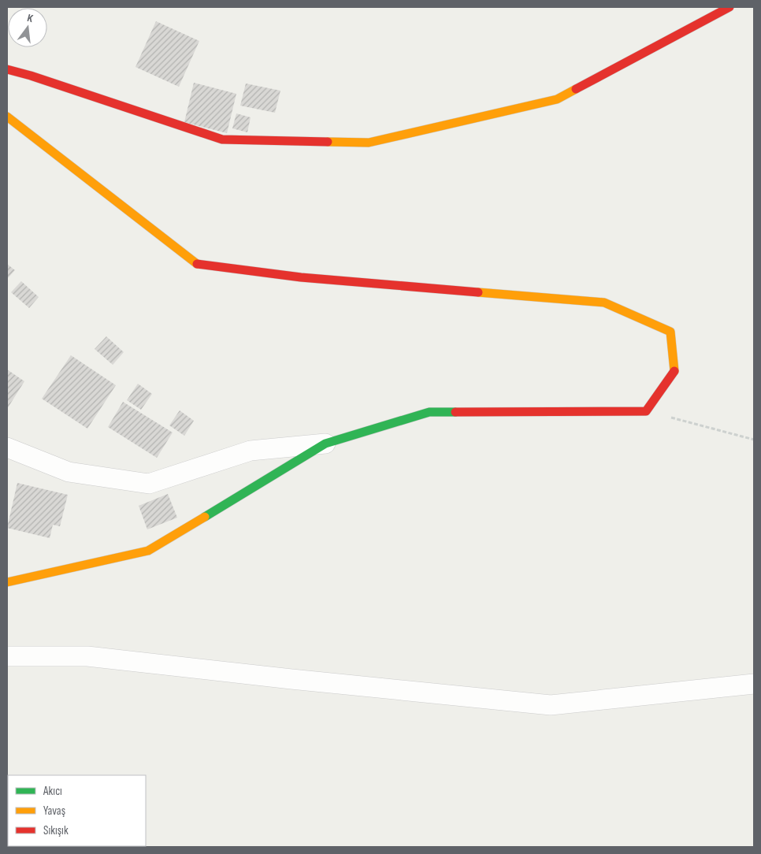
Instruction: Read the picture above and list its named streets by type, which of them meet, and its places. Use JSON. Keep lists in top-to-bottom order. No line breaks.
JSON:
{"legend":["Akıcı","Yavaş","Sıkışık"],"north":"top"}
